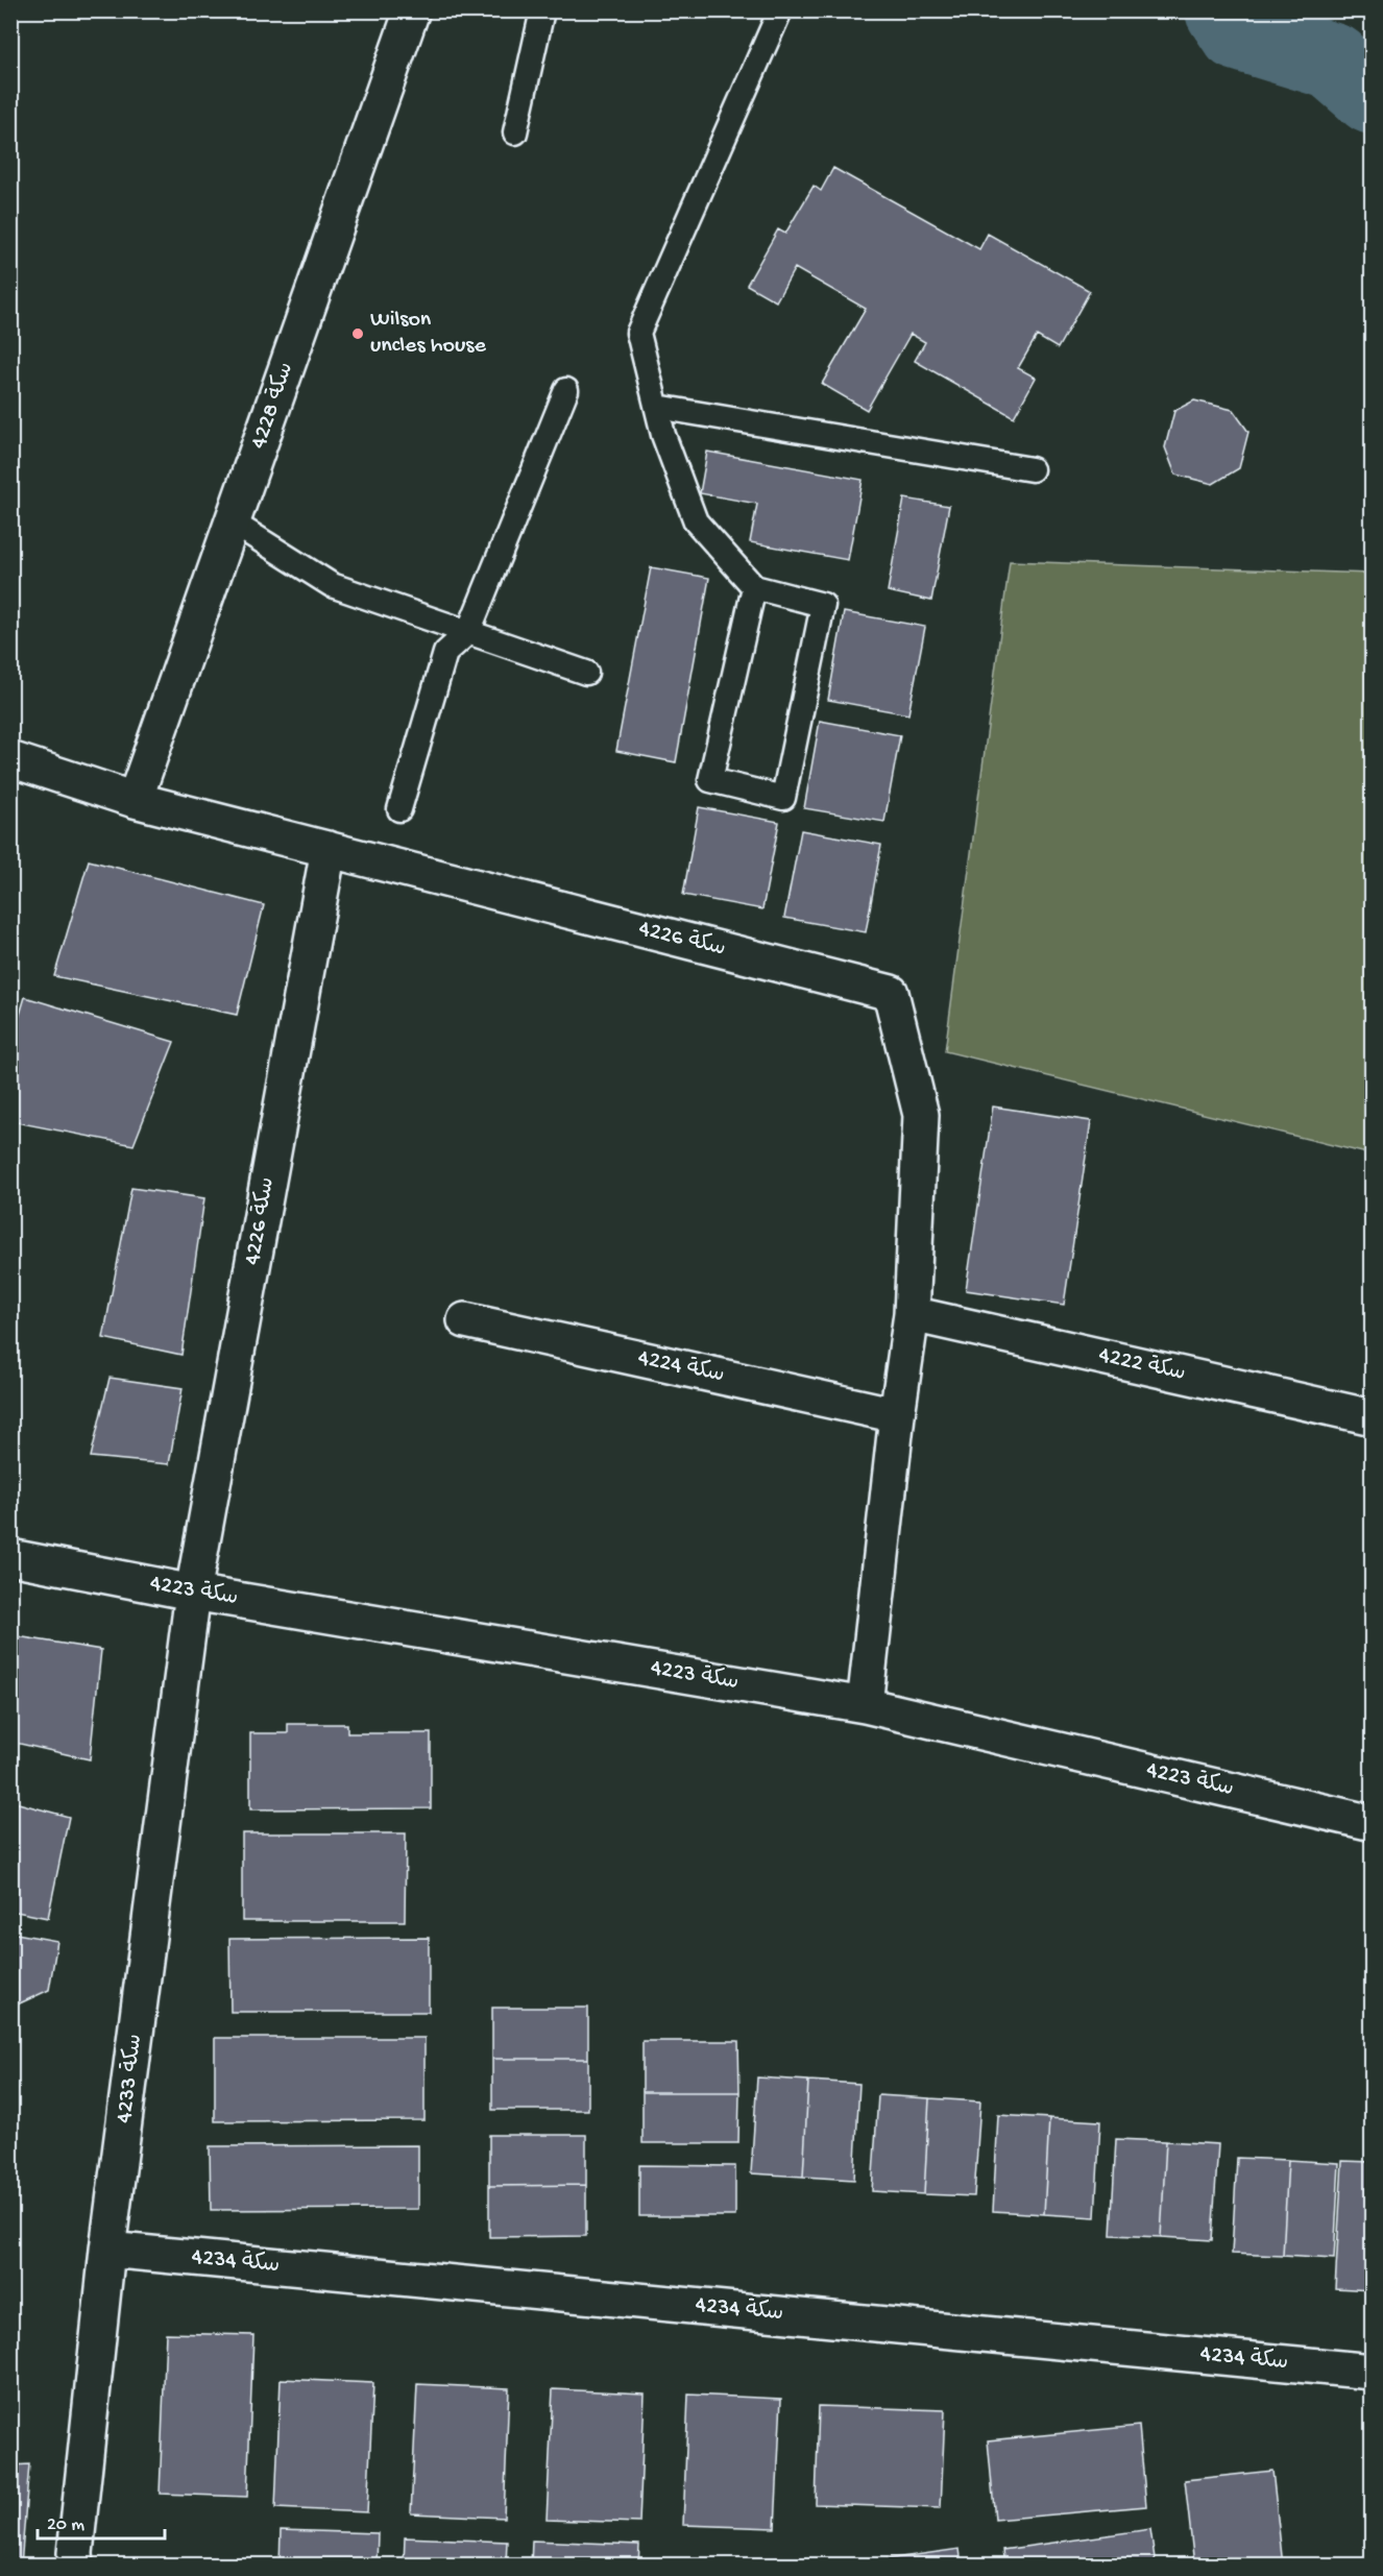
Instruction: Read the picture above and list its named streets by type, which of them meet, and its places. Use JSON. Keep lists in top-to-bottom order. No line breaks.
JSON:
{"streets":{"street":["سكة 4228","سكة 4226","سكة 4222","سكة 4224","سكة 4223","سكة 4233","سكة 4234"]},"crossings":[["سكة 4228","سكة 4226"],["سكة 4226","سكة 4222"],["سكة 4226","سكة 4223"],["سكة 4226","سكة 4233"],["سكة 4223","سكة 4233"],["سكة 4233","سكة 4234"]],"places":["Wilson uncles house"],"scale_bar":"20 m"}
